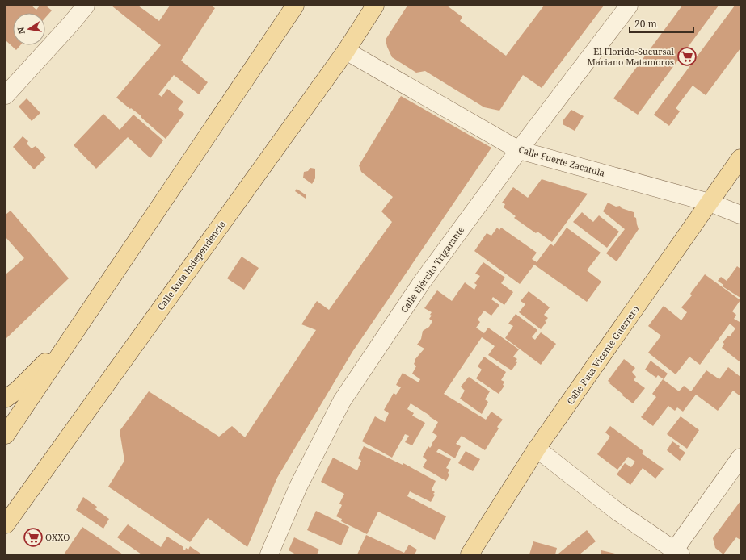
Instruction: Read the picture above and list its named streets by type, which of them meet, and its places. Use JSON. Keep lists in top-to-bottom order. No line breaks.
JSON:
{"streets":{"main road":["Calle Ruta Independencia","Calle Ruta Vicente Guerrero"],"street":["Calle Fuerte Zacatula","Calle Ejército Trigarante"]},"crossings":[["Calle Fuerte Zacatula","Calle Ruta Independencia"],["Calle Fuerte Zacatula","Calle Ejército Trigarante"],["Calle Fuerte Zacatula","Calle Ruta Vicente Guerrero"]],"places":{"supermarket":["El Florido-Sucursal Mariano Matamoros","OXXO"]},"scale_bar":"20 m","north":"left"}
